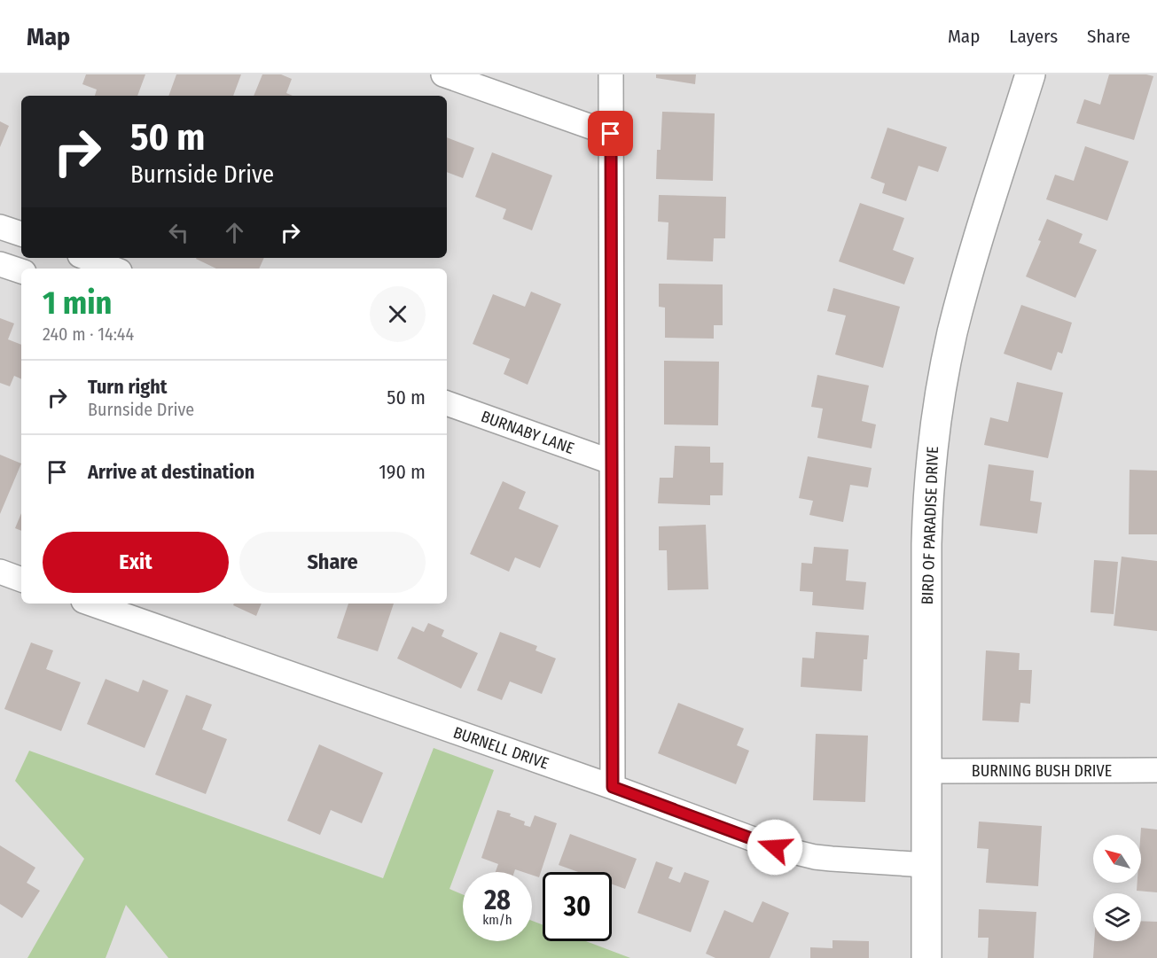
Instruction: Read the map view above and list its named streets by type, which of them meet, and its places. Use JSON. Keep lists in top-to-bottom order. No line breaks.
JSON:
{"streets":{"street":["BURNABY LANE","BIRD OF PARADISE DRIVE","BURNELL DRIVE","BURNING BUSH DRIVE"]},"crossings":[["BIRD OF PARADISE DRIVE","BURNELL DRIVE"],["BIRD OF PARADISE DRIVE","BURNING BUSH DRIVE"]],"north":"top left","page":{"header":"Map","nav":["Map","Layers","Share"],"turn":["50 m","Burnside Drive"],"heading":["1 min","240 m · 14:44"],"list":[{"name":"Turn right","note":"Burnside Drive","value":"50 m"},{"name":"Arrive at destination","value":"190 m"}],"buttons":["Exit","Share"],"speed":"28 km/h","limit":"30"}}
